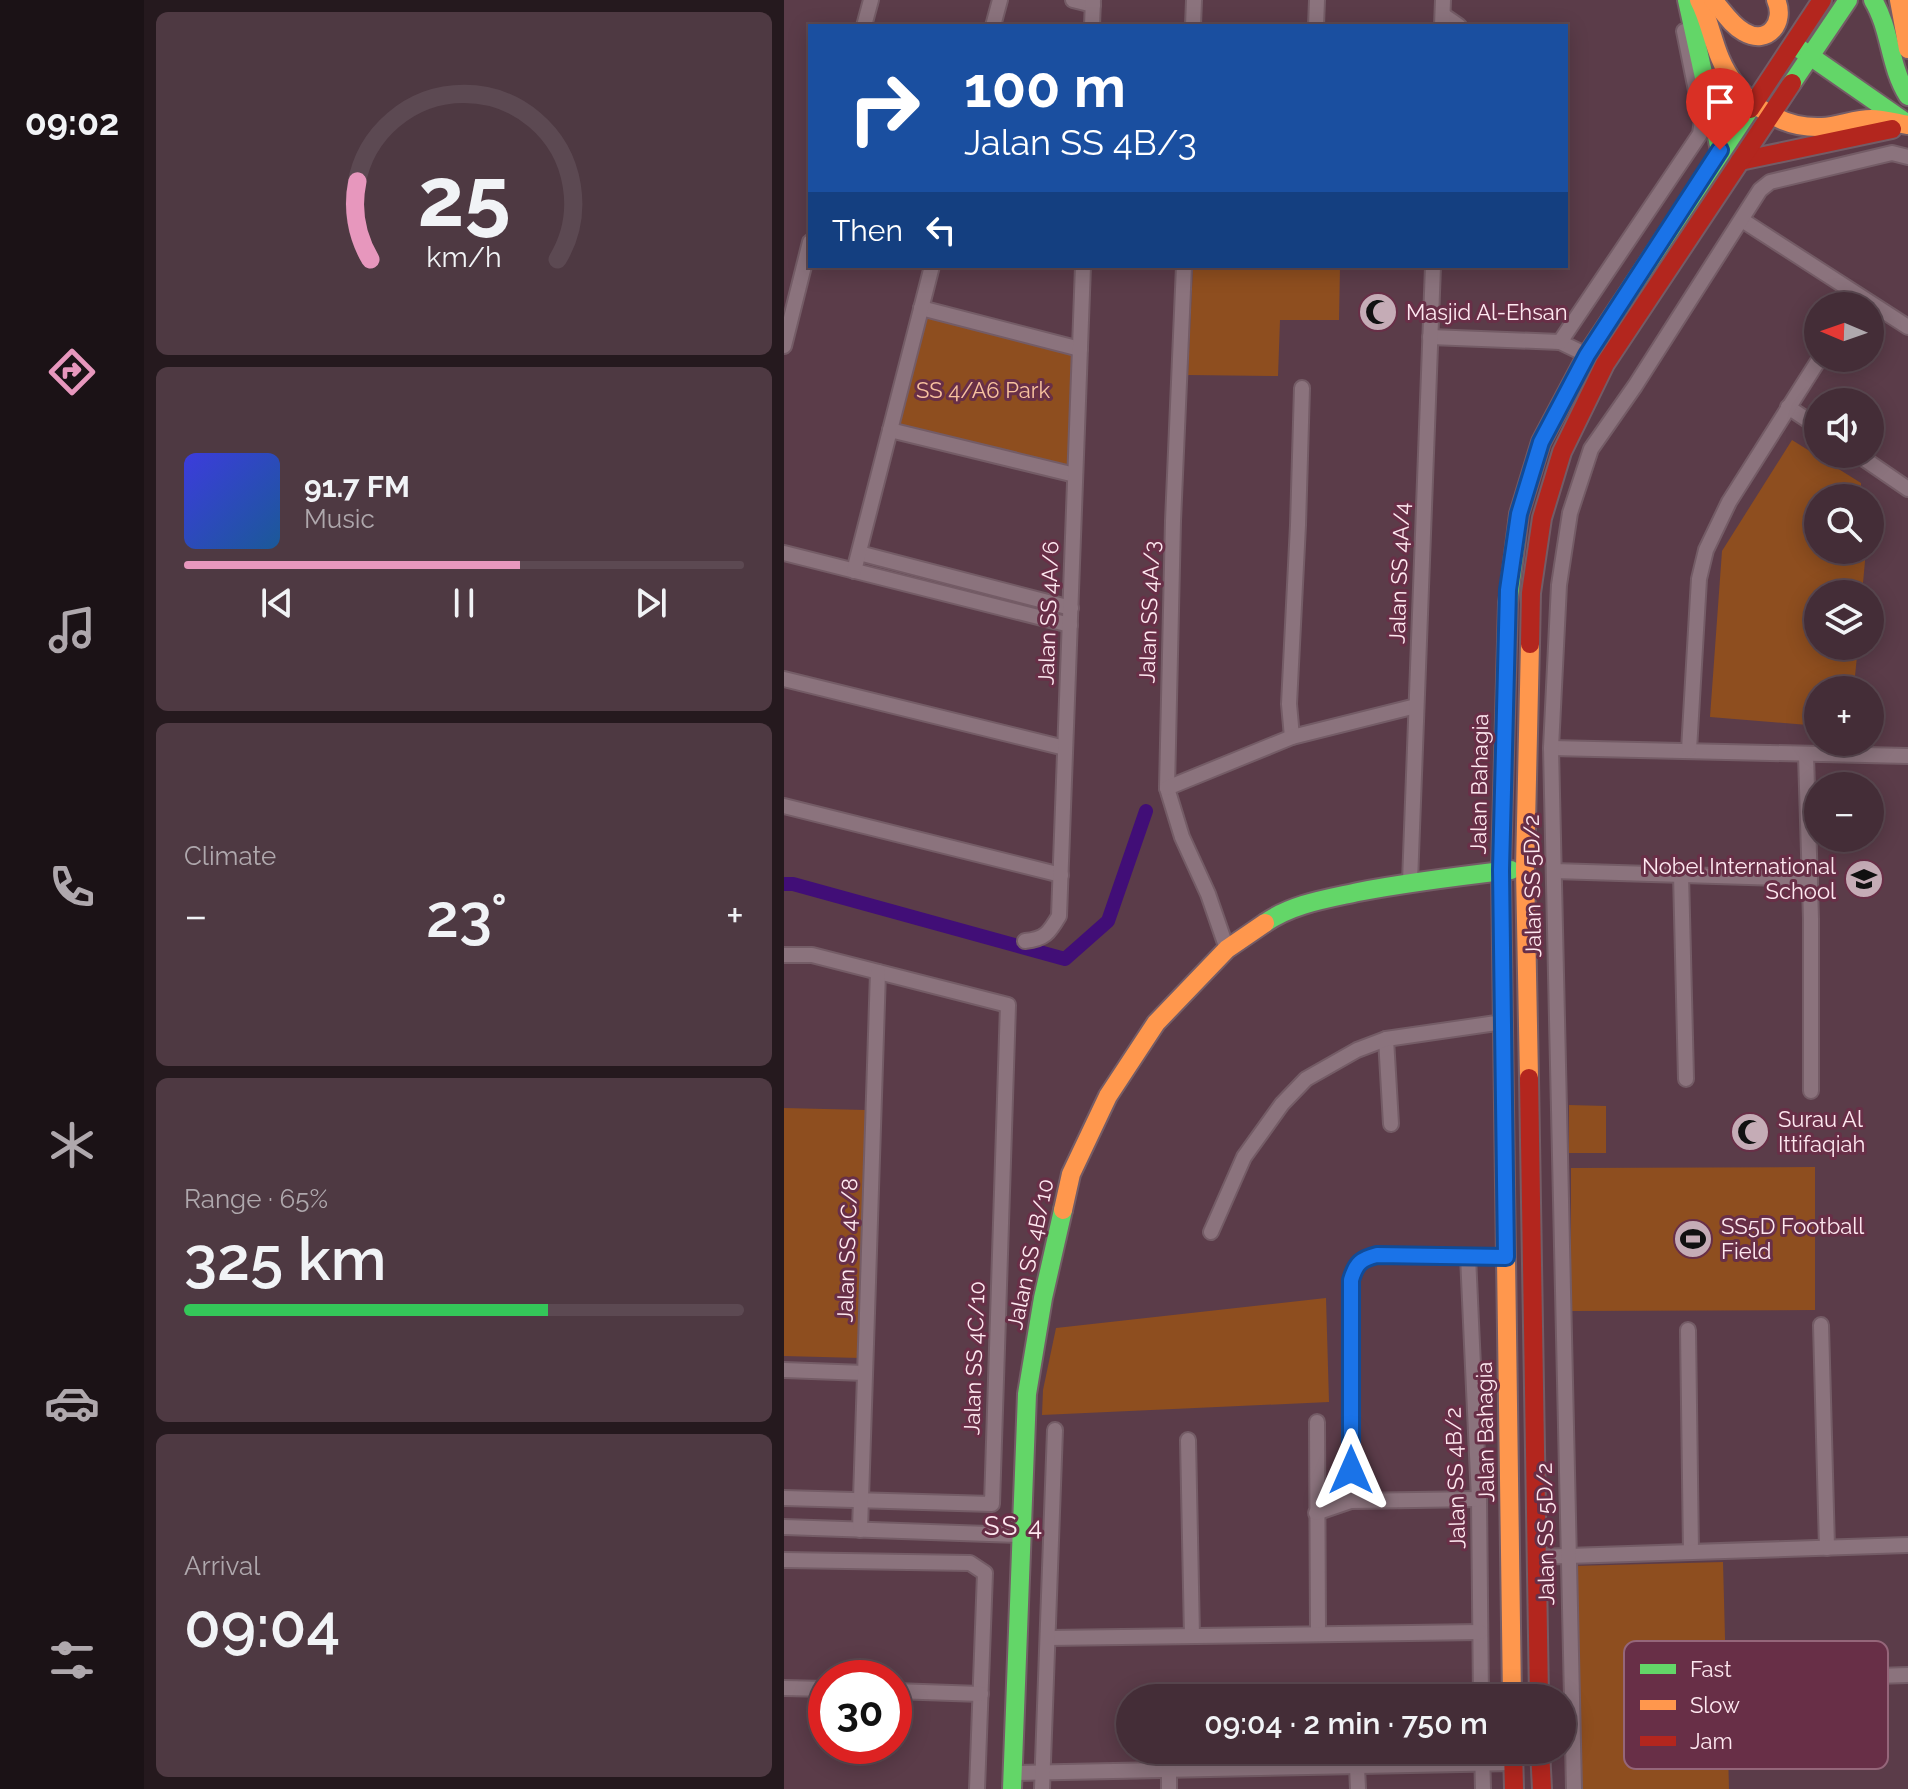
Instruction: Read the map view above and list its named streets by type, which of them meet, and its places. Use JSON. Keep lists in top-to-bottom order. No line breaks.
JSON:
{"streets":{"main road":["Jalan Bahagia","Jalan SS 4B/10"],"street":["Jalan SS 4A/4","Jalan SS 4A/3","Jalan SS 4A/6","Jalan SS 5D/2","Jalan SS 4C/8","Jalan SS 4C/10","Jalan SS 4B/2"]},"crossings":[["Jalan SS 4A/4","Jalan SS 4B/10"],["Jalan SS 4A/3","Jalan SS 4B/10"],["Jalan Bahagia","Jalan SS 4B/10"],["Jalan SS 4C/8","Jalan SS 4C/10"]],"districts":["SS 4"],"parks":["SS 4/A6 Park"],"places":{"mosque":["Masjid Al-Ehsan","Surau Al Ittifaqiah"],"school or university":["Nobel International School"],"sports":["SS5D Football Field"]},"legend":["Fast","Slow","Jam"],"north":"left","page":{"tabs":"09:02","turn":["100 m","Jalan SS 4B/3"],"then":"Then","map_buttons":["+","−"],"song":["91.7 FM","Music"],"tile":["Climate",["Range · 65%","325 km"],["Arrival","09:04"]],"heat":["−","23°","+"],"limit":"30","trip":"09:04 · 2 min · 750 m","gauge":["25","km/h"]}}
